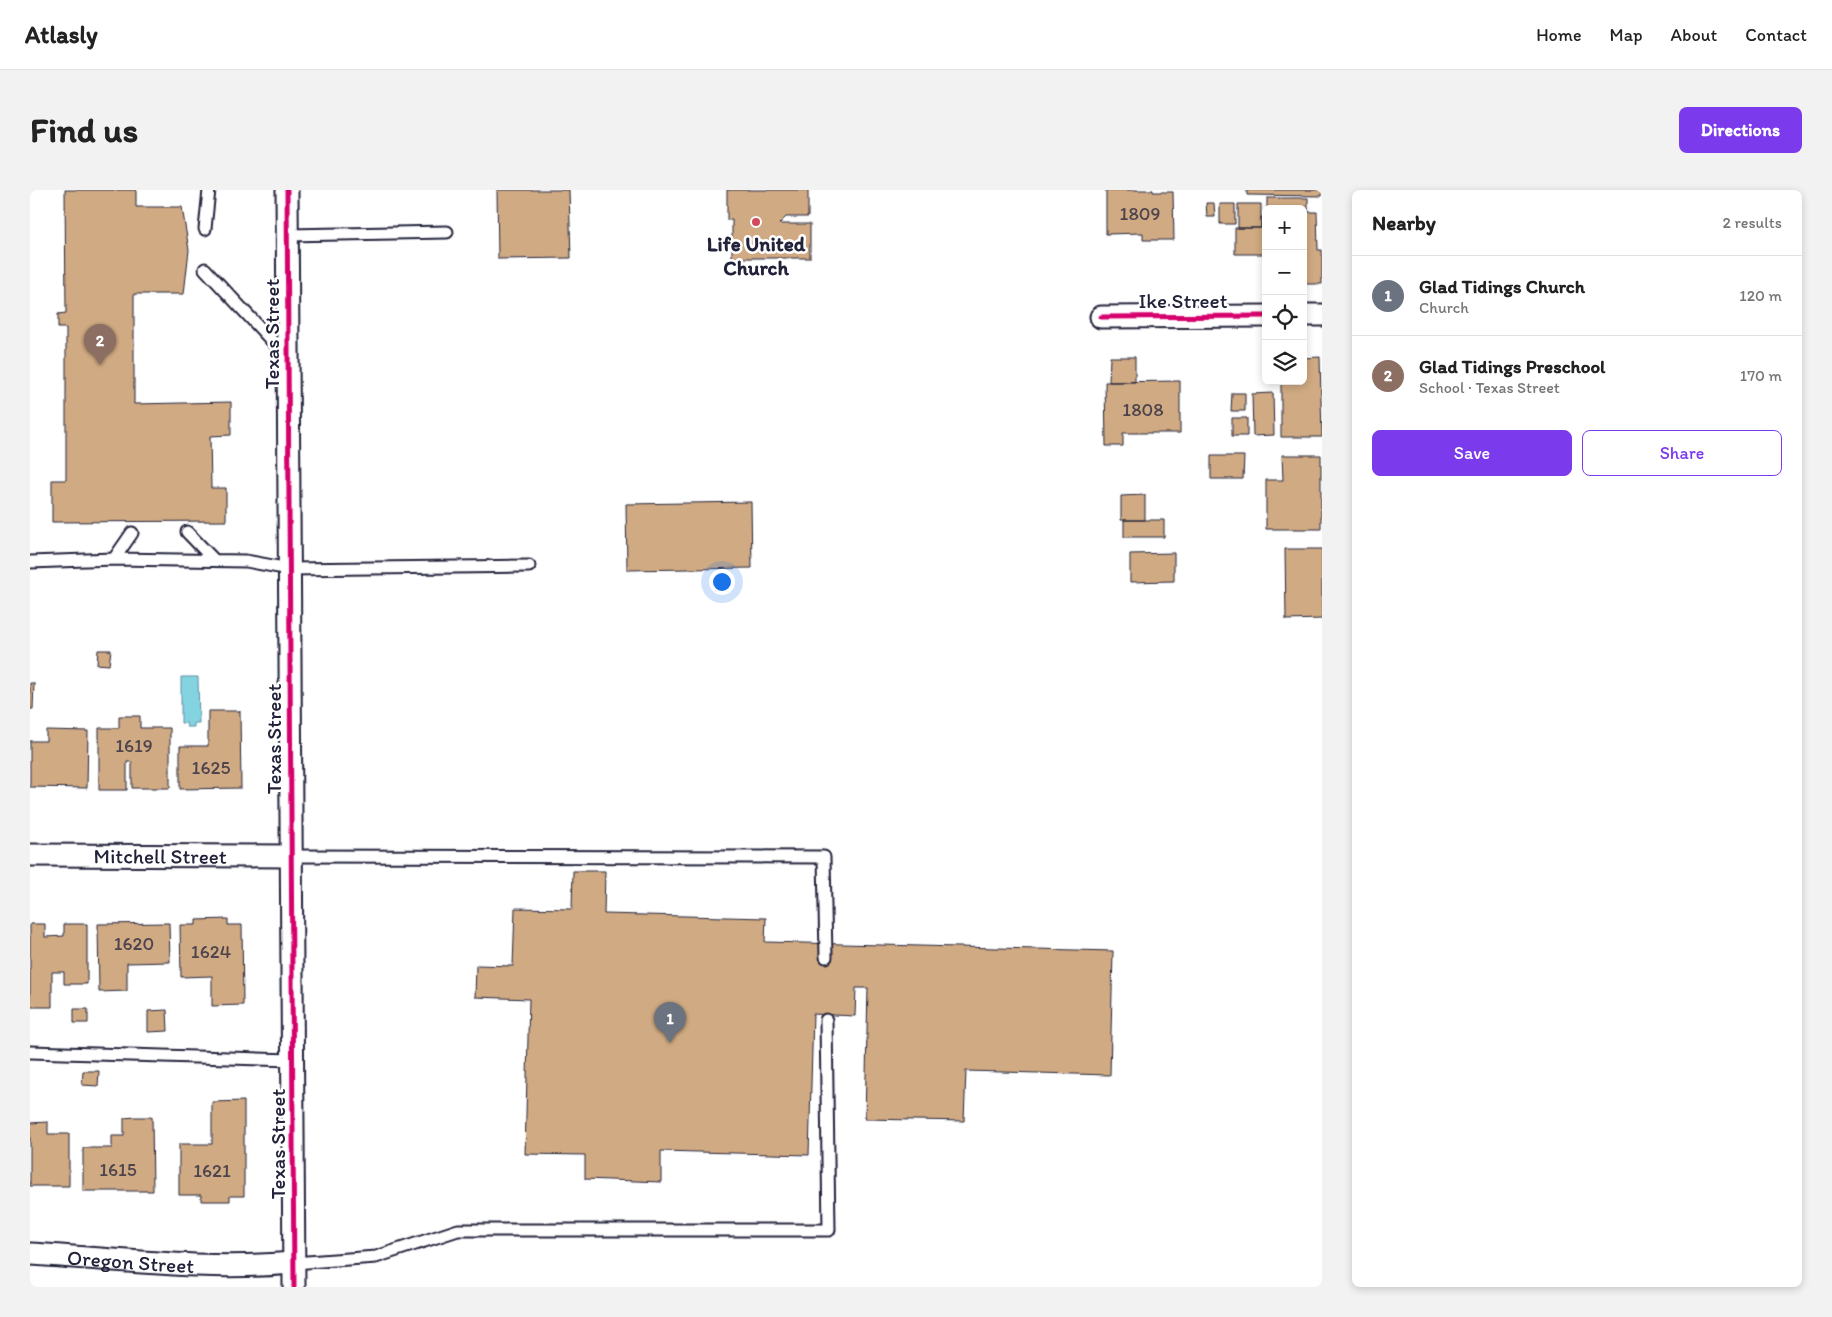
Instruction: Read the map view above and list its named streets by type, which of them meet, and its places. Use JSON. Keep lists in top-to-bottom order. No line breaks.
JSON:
{"streets":{"street":["Ike Street","Texas Street","Mitchell Street","Oregon Street"]},"crossings":[["Texas Street","Mitchell Street"],["Texas Street","Oregon Street"]],"places":["Life United Church"],"house_numbers":["1809","1808","1619","1625","1620","1624","1615","1621"],"page":{"header":"Atlasly","nav":["Home","Map","About","Contact"],"buttons":["Directions",["Save","Share"]],"title":"Find us","heading":["Nearby","2 results"],"map_buttons":["+","−"],"list":[{"mark":"1","name":"Glad Tidings Church","note":"Church","value":"120 m"},{"mark":"2","name":"Glad Tidings Preschool","note":"School · Texas Street","value":"170 m"}],"pins":["2","1"]}}
